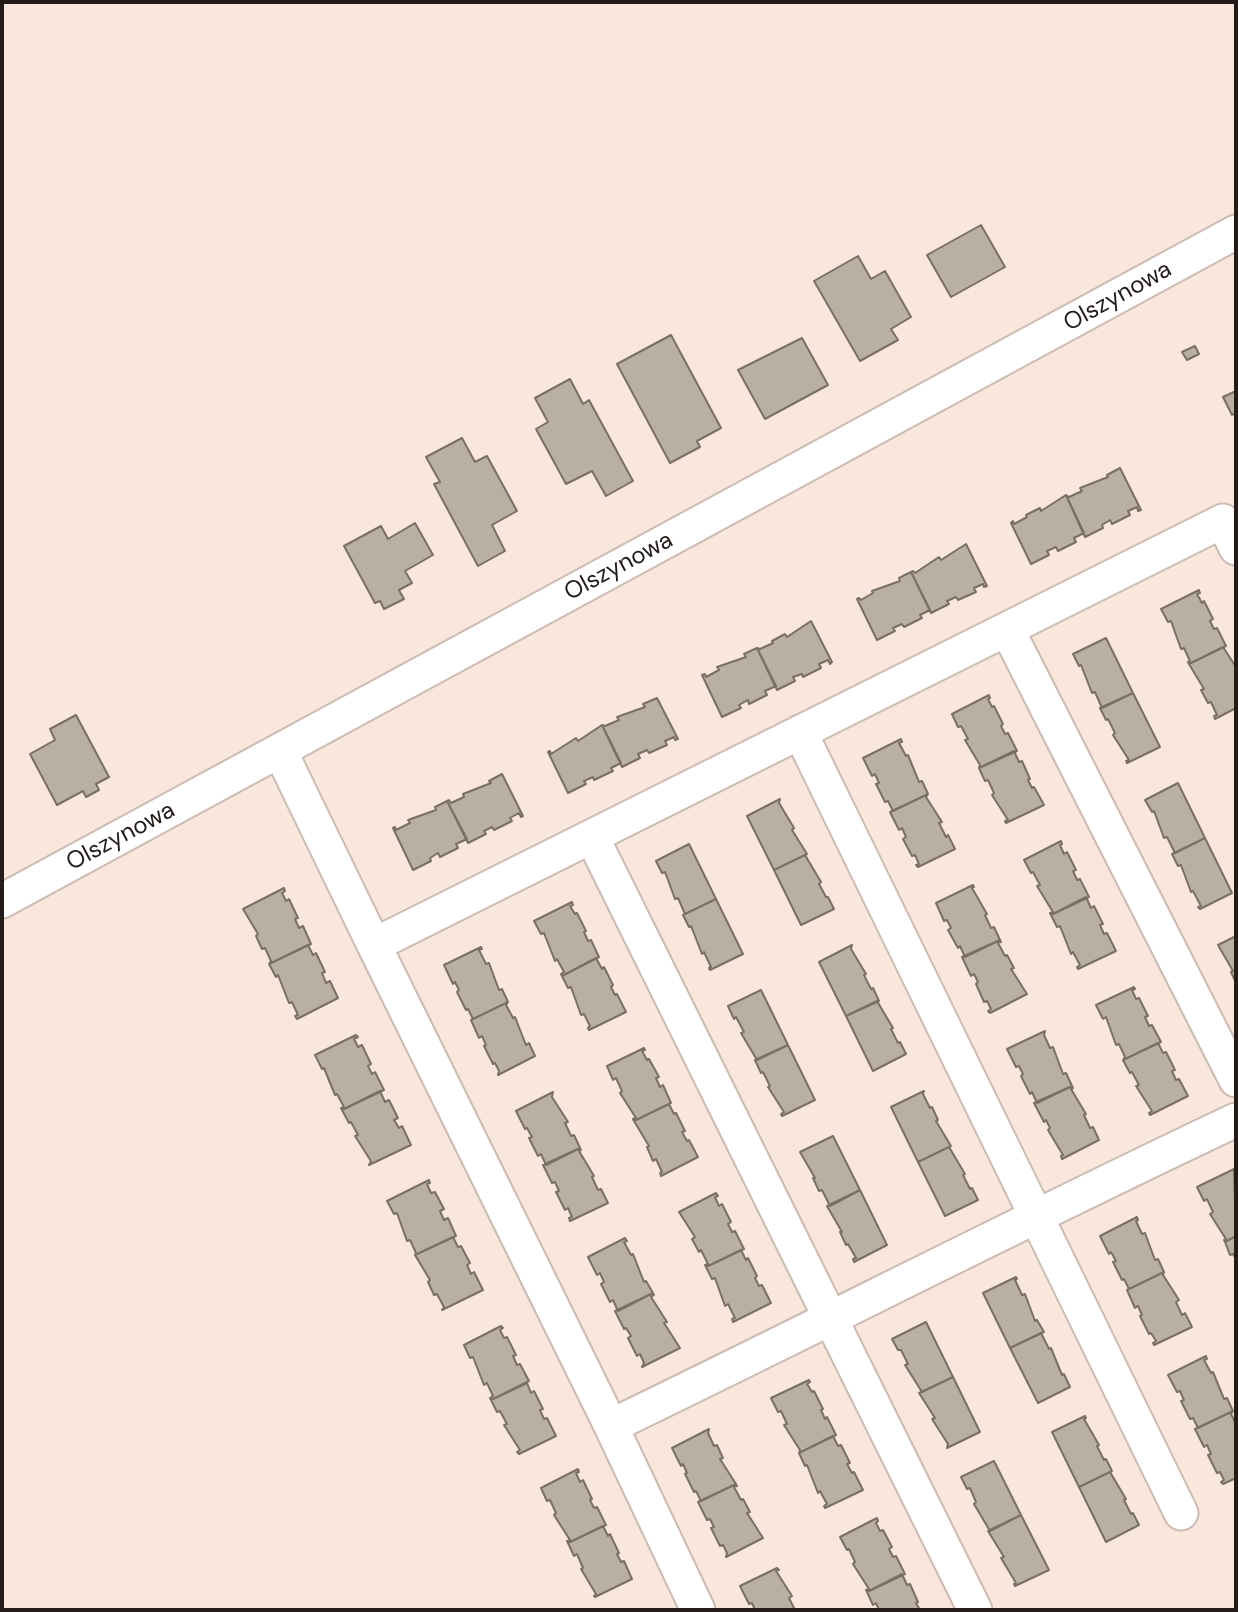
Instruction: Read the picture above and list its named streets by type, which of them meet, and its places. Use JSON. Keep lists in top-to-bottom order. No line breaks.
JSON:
{"streets":{"street":["Olszynowa"]}}
